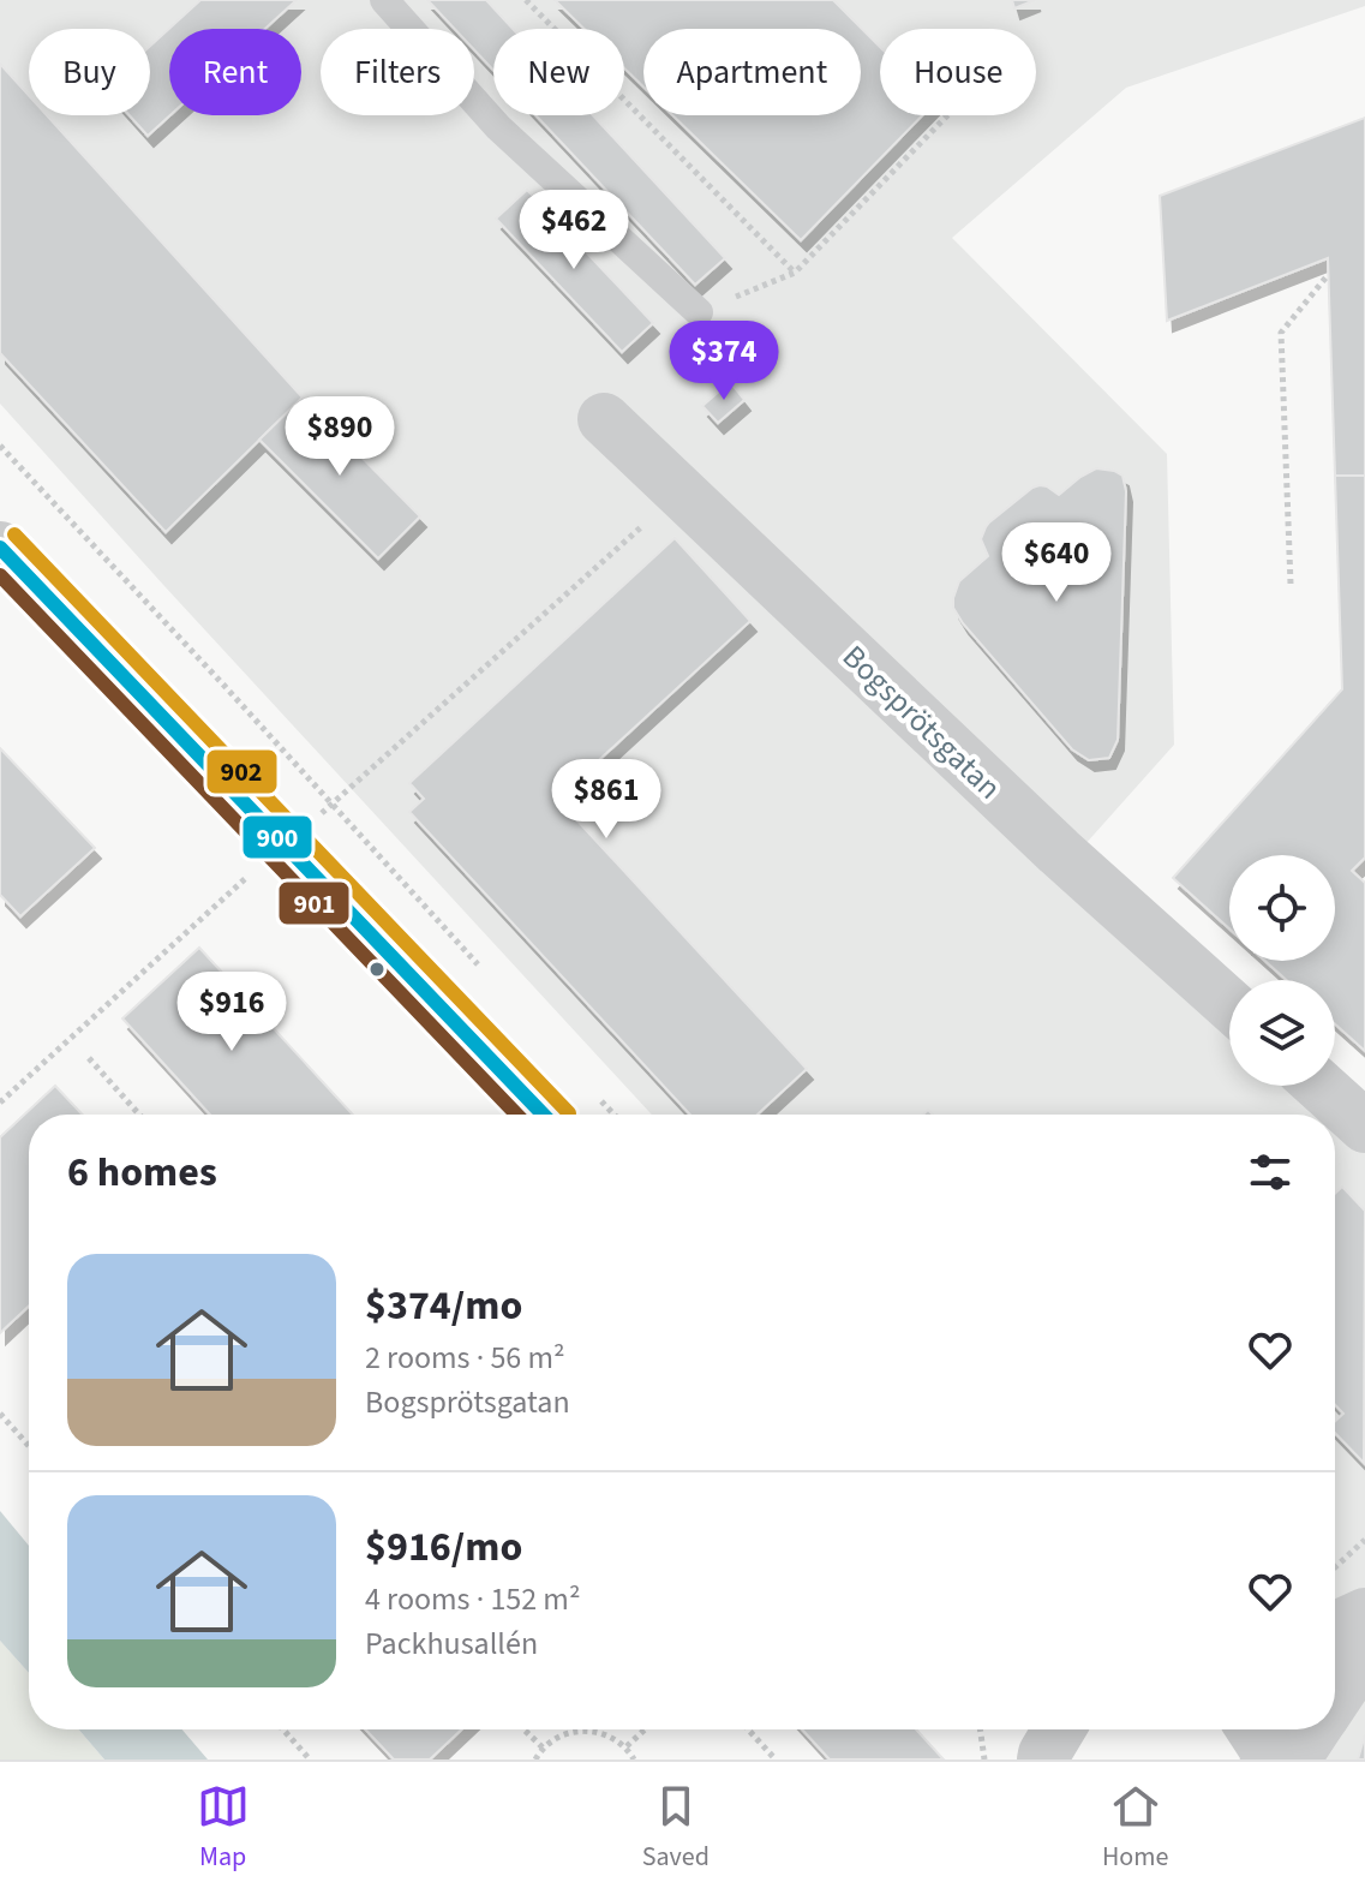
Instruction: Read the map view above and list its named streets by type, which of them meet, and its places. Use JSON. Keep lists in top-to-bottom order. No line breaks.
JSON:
{"streets":{"street":["Bogsprötsgatan"]},"lines":["transit line 902","transit line 900","transit line 901"],"page":{"chip":["Buy","Rent","Filters","New","Apartment","House"],"price":["$462","$374","$890","$640","$861","$916"],"heading":"6 homes","list":[{"name":"$374/mo","note":"2 rooms · 56 m² · Bogsprötsgatan"},{"name":"$916/mo","note":"4 rooms · 152 m² · Packhusallén"}],"tabs":["Map","Saved","Home"]}}
